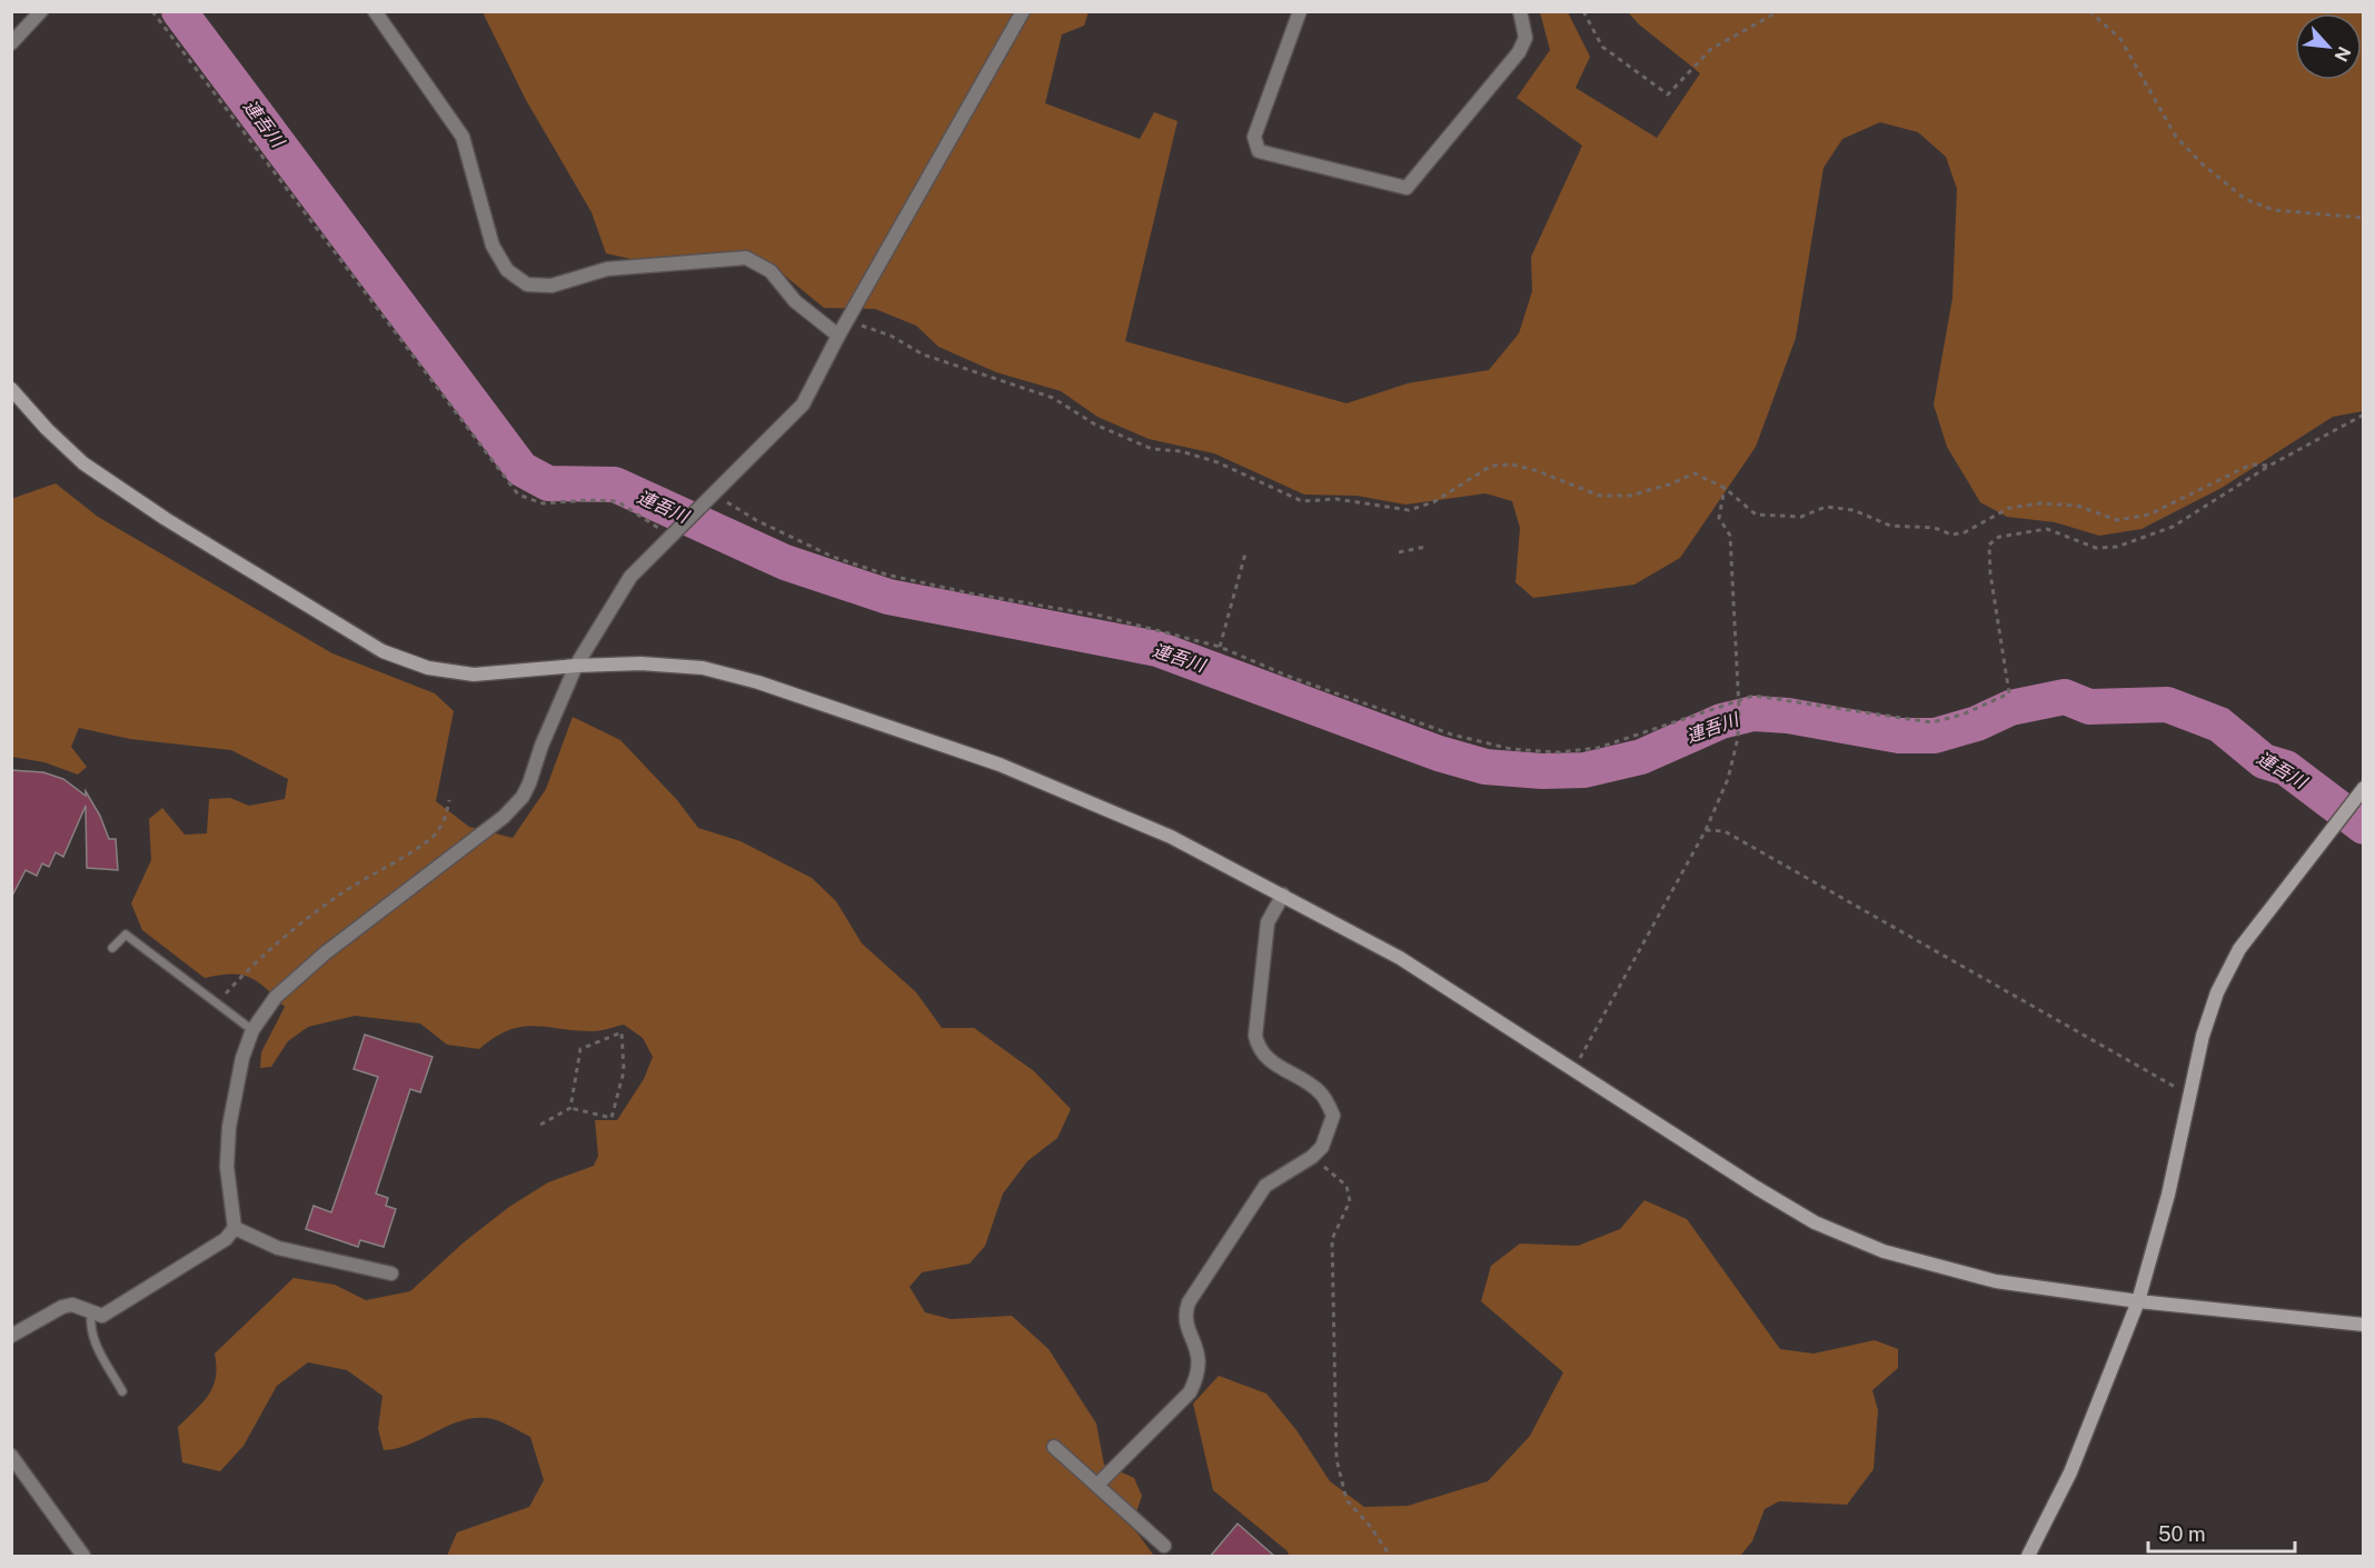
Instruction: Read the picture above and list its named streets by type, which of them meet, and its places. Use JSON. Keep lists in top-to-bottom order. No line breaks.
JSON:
{"water":["連吾川"],"scale_bar":"50 m","north":"bottom right"}
